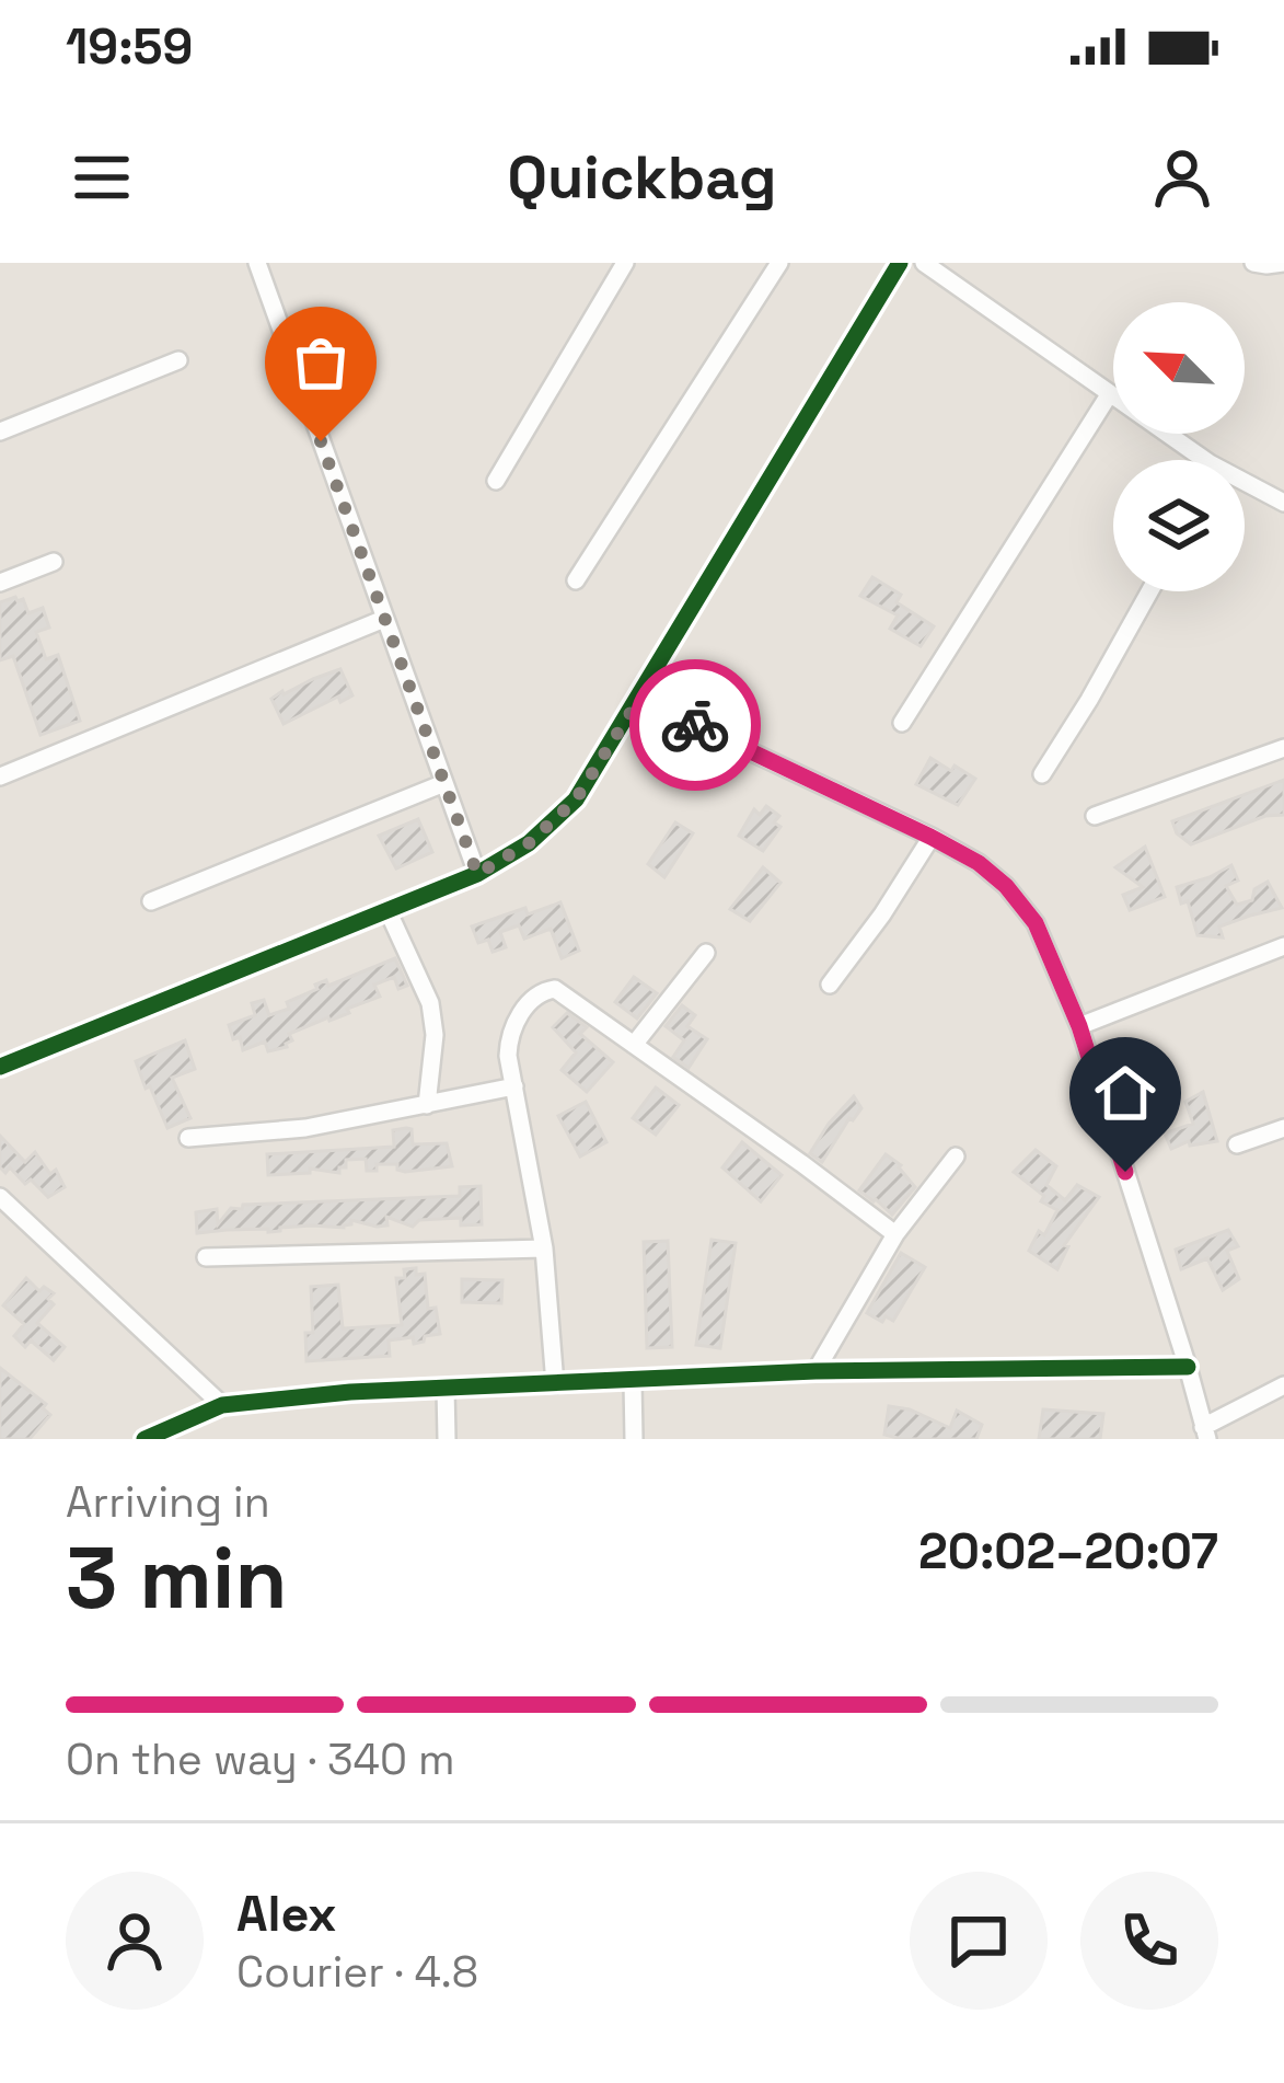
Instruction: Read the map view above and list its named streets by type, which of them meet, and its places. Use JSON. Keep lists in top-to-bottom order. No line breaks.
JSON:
{"north":"top left","page":{"status":"19:59","header":"Quickbag","heading":["3 min","Arriving in","20:02–20:07"],"panel":["Alex","Courier · 4.8"],"bar":"On the way · 340 m"}}
